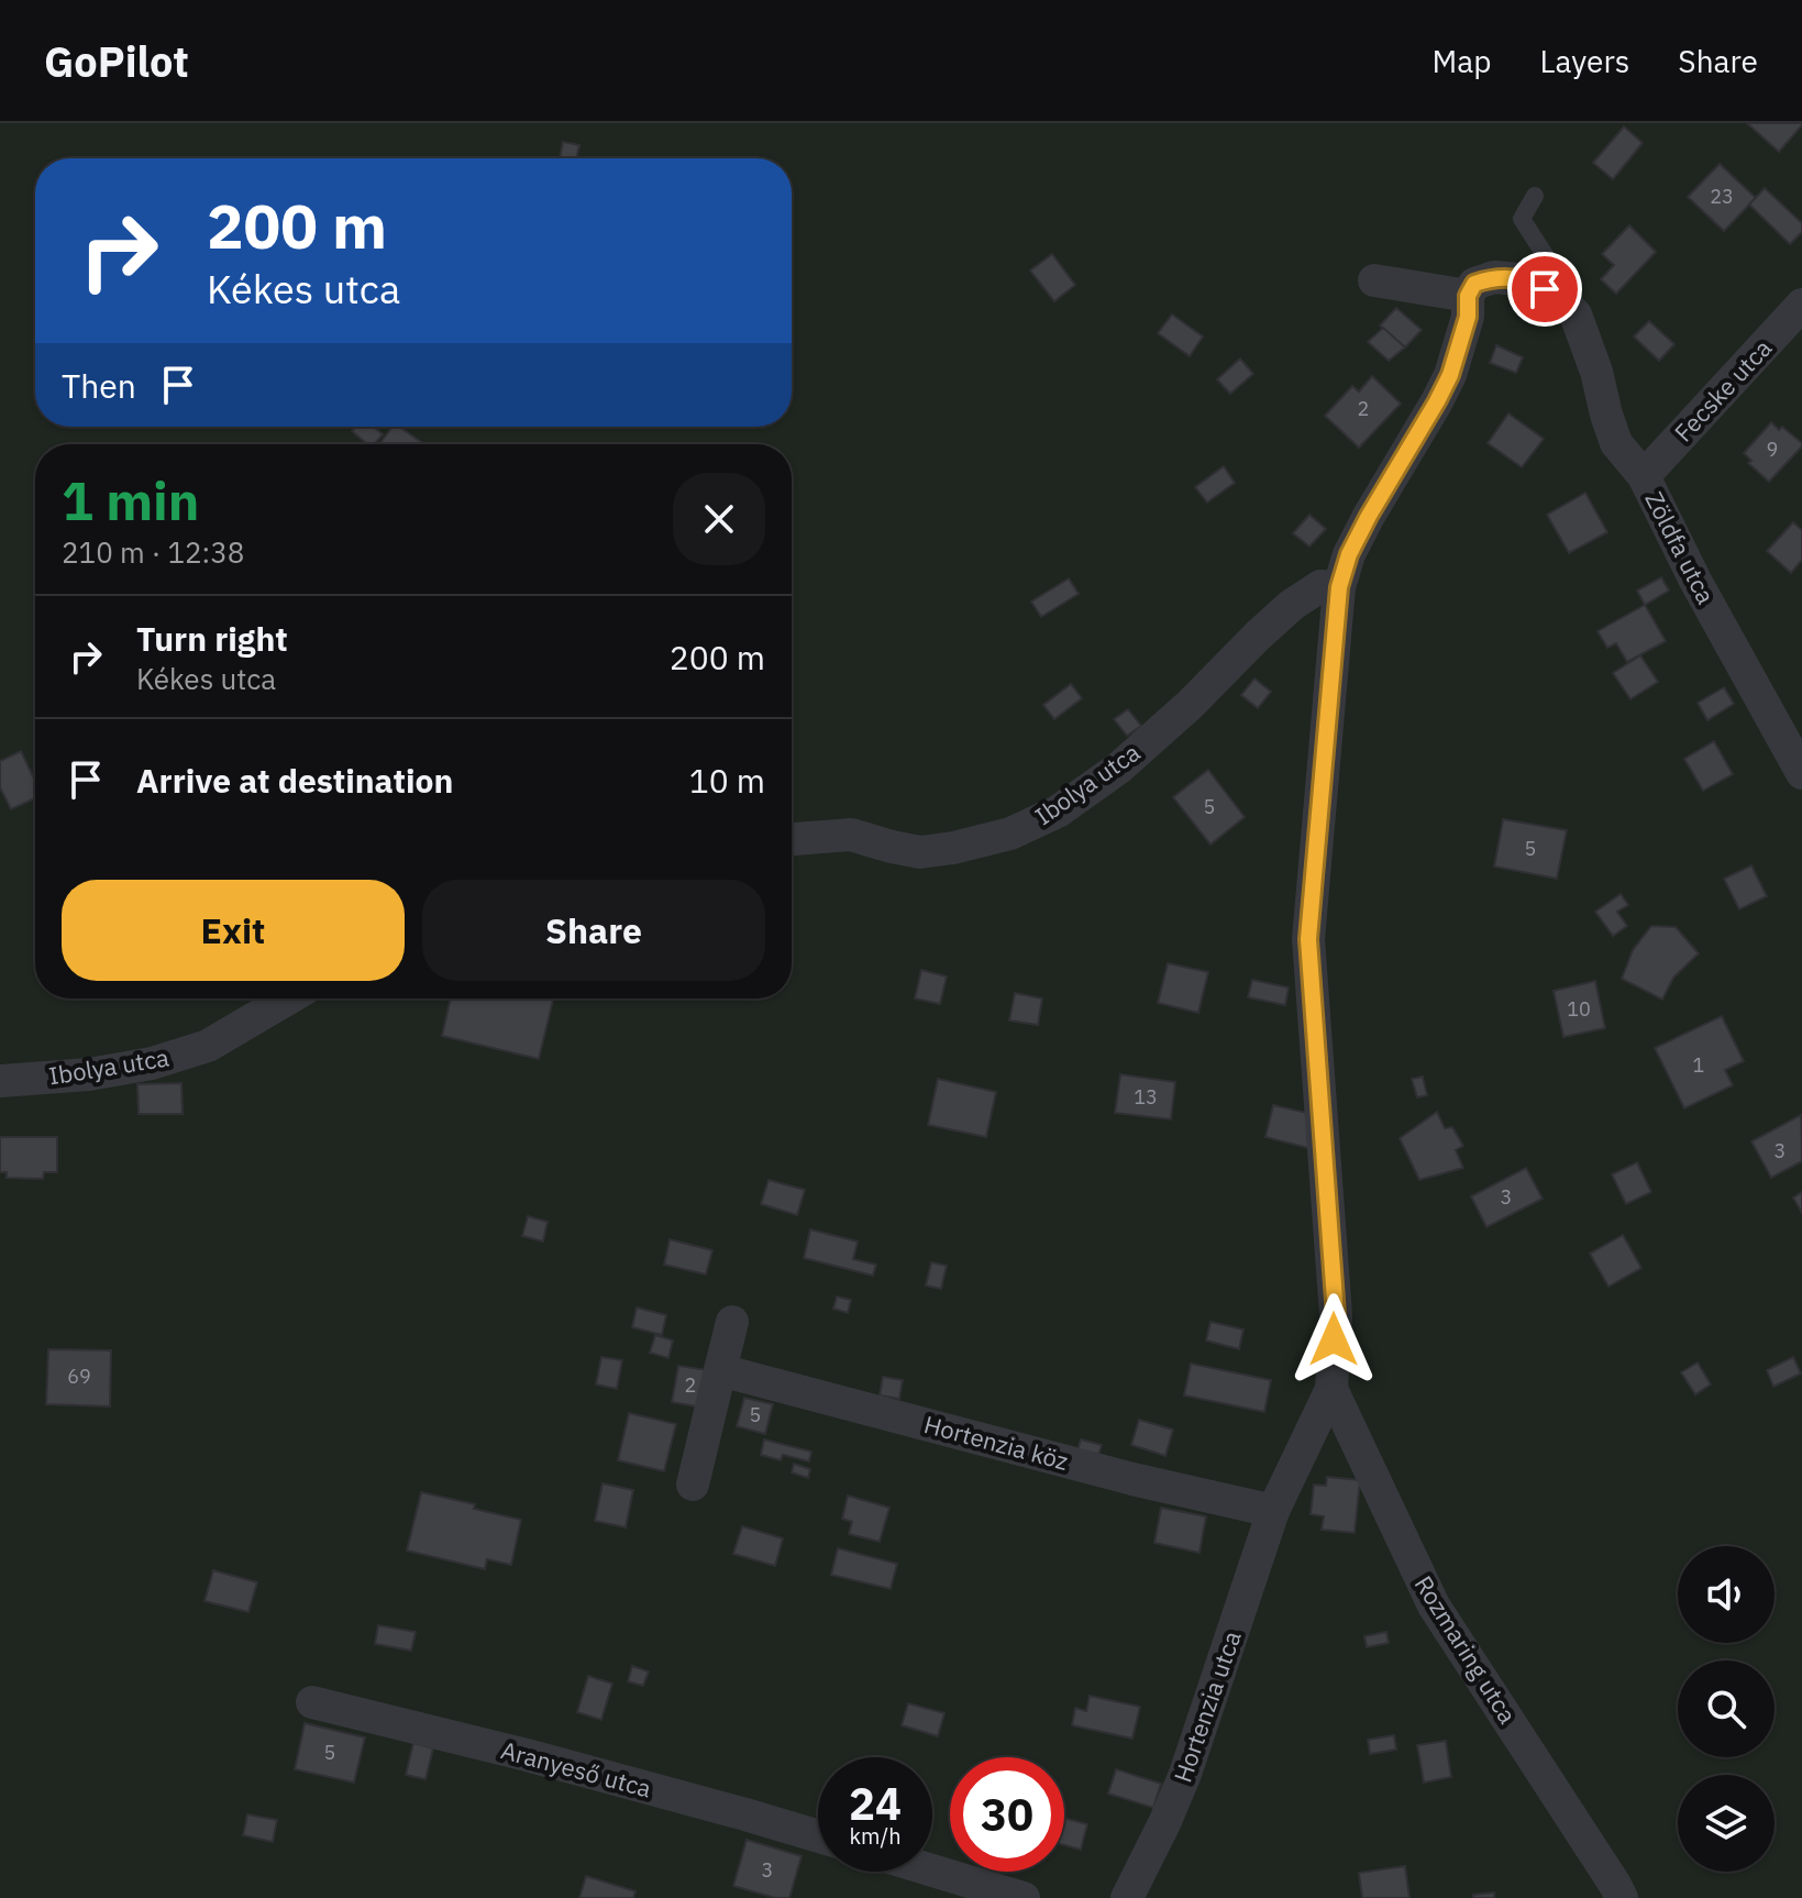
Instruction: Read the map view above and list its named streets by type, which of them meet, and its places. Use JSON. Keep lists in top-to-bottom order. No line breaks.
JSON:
{"streets":{"street":["Fecske utca","Zöldfa utca","Ibolya utca","Hortenzia köz","Rozmaring utca","Hortenzia utca","Aranyeső utca"]},"crossings":[["Fecske utca","Zöldfa utca"],["Hortenzia köz","Hortenzia utca"],["Rozmaring utca","Hortenzia utca"]],"house_numbers":["23","2","9","5","5","10","1","13","3","3","69","2","5","5","3"],"page":{"header":"GoPilot","nav":["Map","Layers","Share"],"turn":["200 m","Kékes utca"],"then":"Then","heading":["1 min","210 m · 12:38"],"list":[{"name":"Turn right","note":"Kékes utca","value":"200 m"},{"name":"Arrive at destination","value":"10 m"}],"buttons":["Exit","Share"],"speed":"24 km/h","limit":"30"}}
